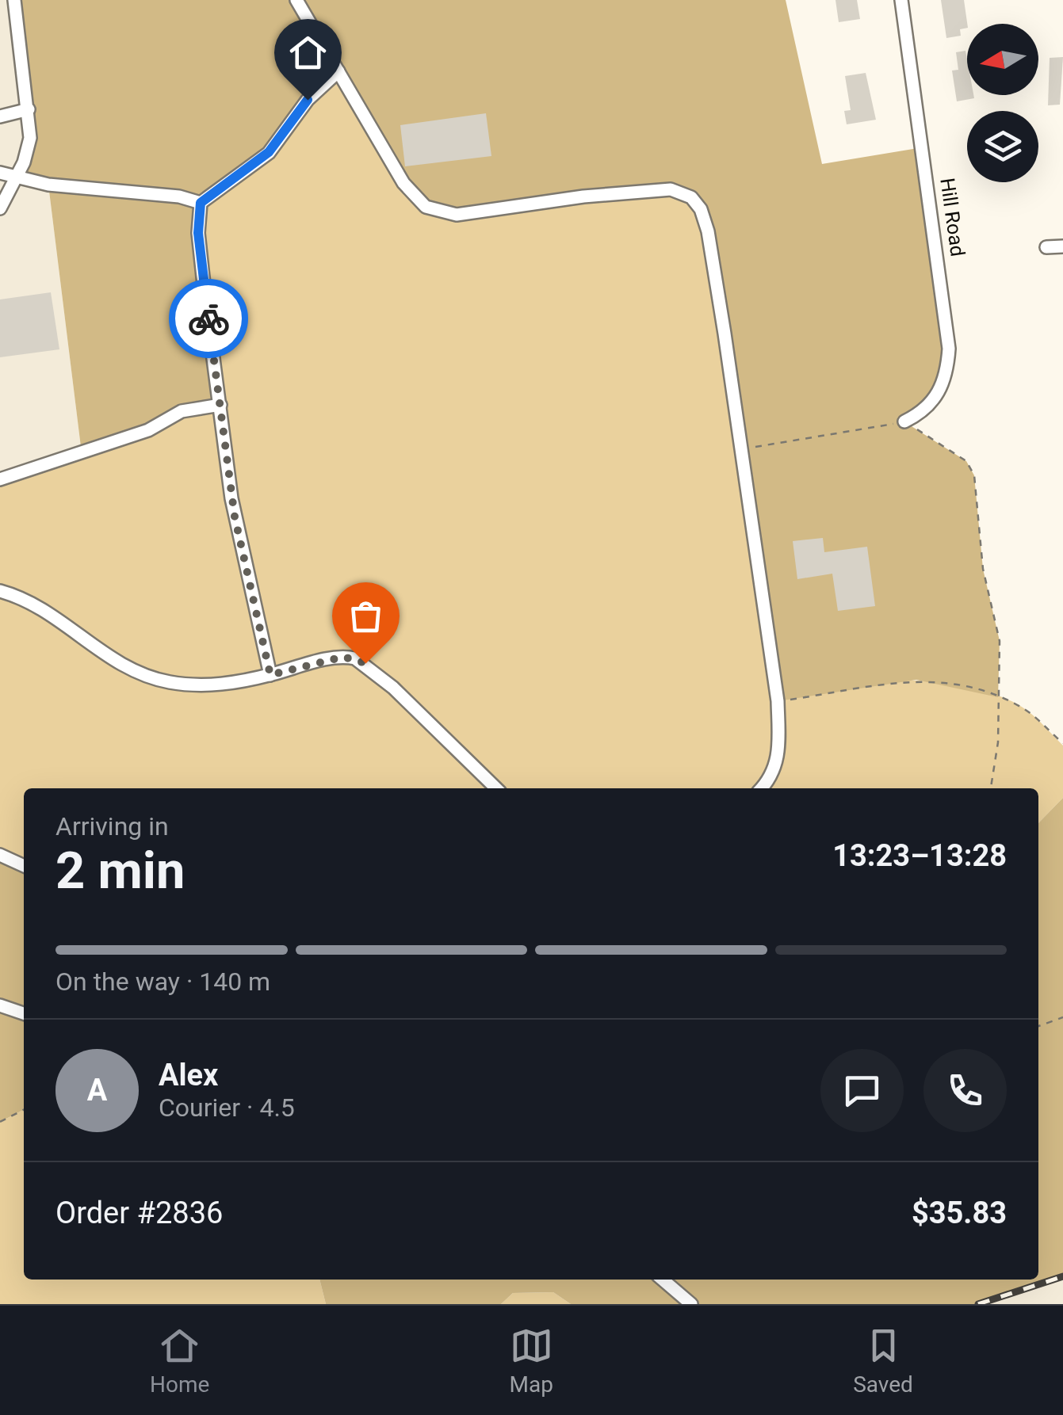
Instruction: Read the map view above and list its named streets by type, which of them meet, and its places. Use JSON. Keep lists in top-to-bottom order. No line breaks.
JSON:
{"streets":{"street":["Hill Road"]},"north":"left","page":{"heading":["2 min","Arriving in","13:23–13:28"],"panel":["Alex","Courier · 4.5","Order #2836","$35.83"],"bar":"On the way · 140 m","round":"A","tabs":["Home","Map","Saved"]}}
